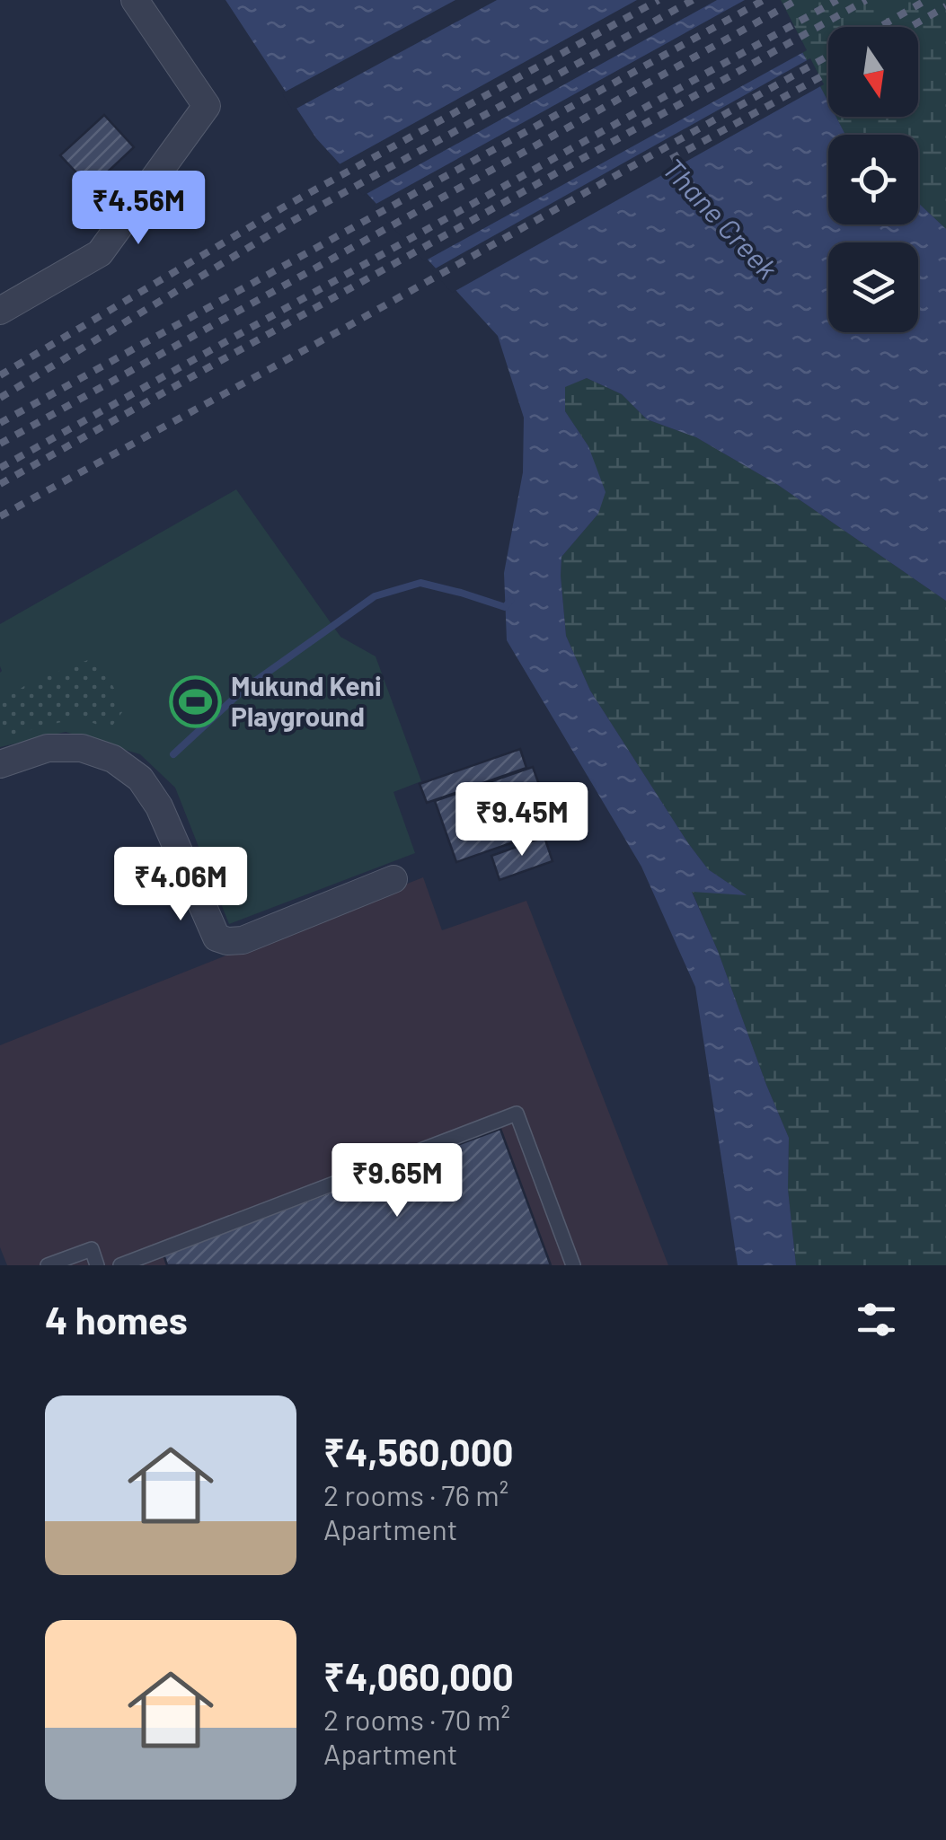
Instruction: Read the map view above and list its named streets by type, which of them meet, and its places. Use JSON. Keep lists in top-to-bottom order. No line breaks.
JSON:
{"water":["Thane Creek"],"places":{"sports":["Mukund Keni Playground"]},"north":"bottom","page":{"price":["₹4.56M","₹9.45M","₹4.06M","₹9.65M"],"heading":"4 homes","list":[{"name":"₹4,560,000","note":"2 rooms · 76 m² · Apartment"},{"name":"₹4,060,000","note":"2 rooms · 70 m² · Apartment"}]}}
